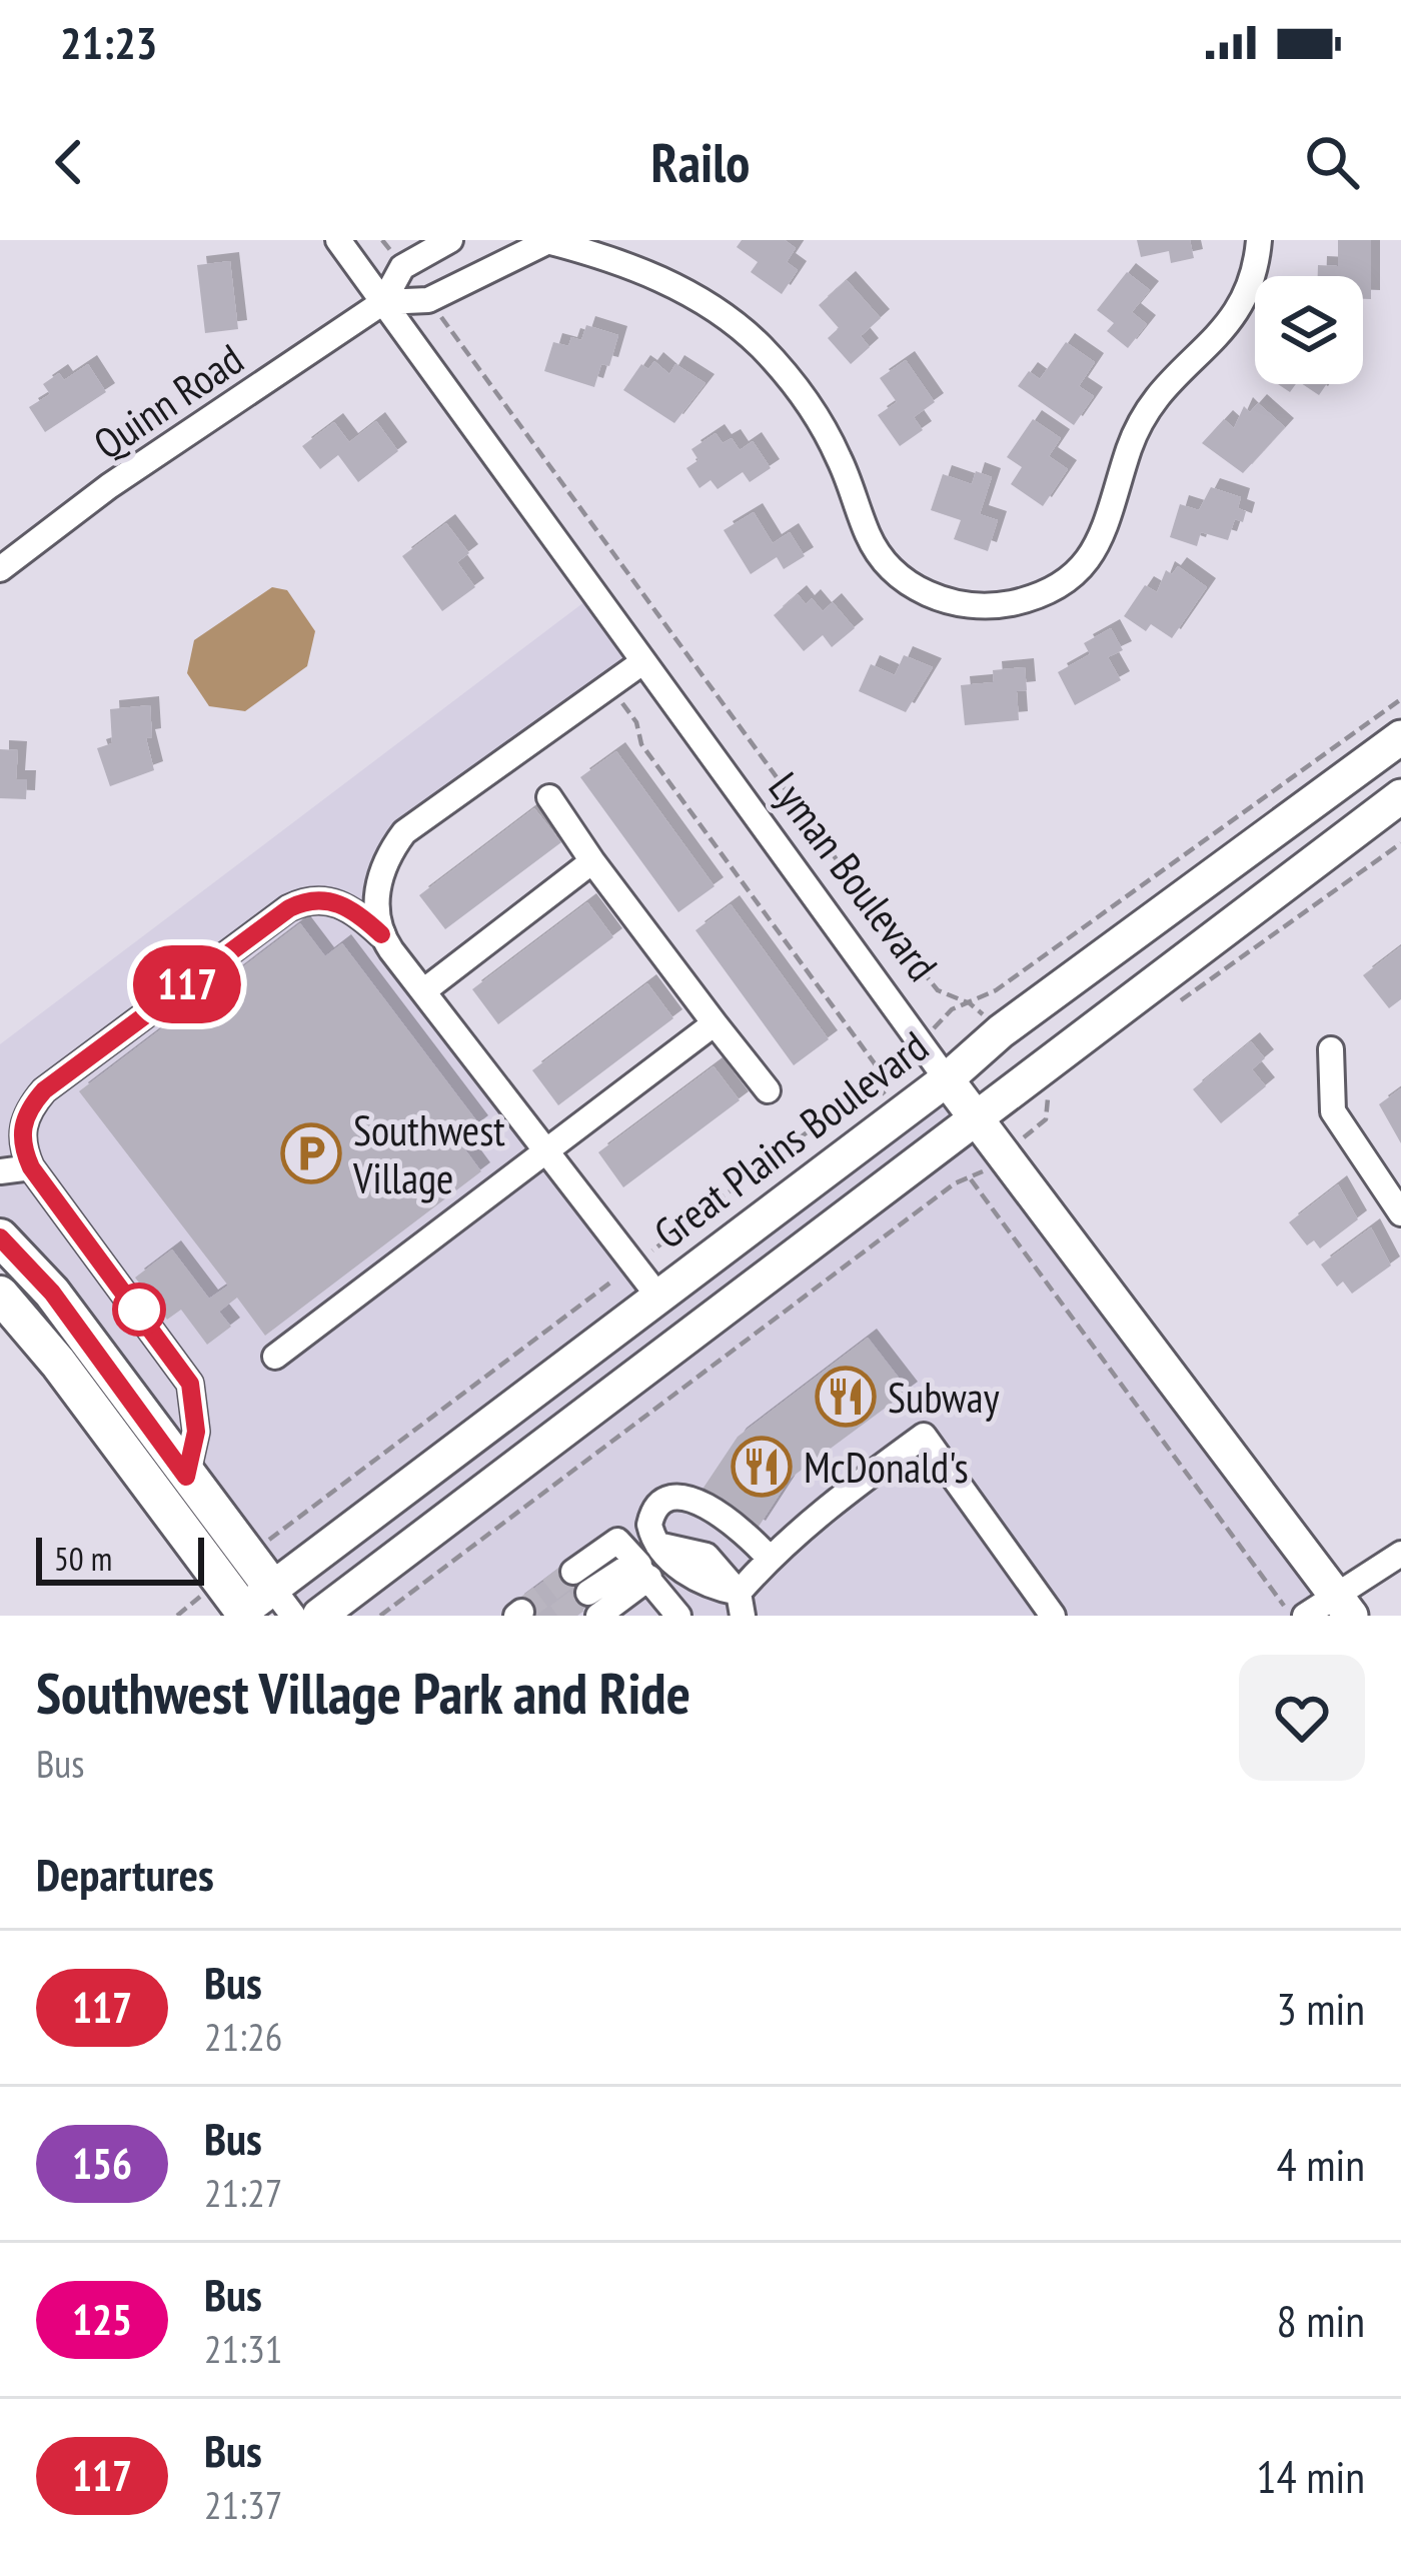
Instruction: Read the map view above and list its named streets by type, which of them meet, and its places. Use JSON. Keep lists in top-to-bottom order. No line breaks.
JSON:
{"streets":{"main road":["Lyman Boulevard","Great Plains Boulevard"],"street":["Quinn Road"]},"crossings":[["Quinn Road","Lyman Boulevard"],["Lyman Boulevard","Great Plains Boulevard"]],"places":{"parking":["Southwest Village"],"restaurant":["Subway","McDonald's"]},"lines":["bus line 117"],"scale_bar":"50 m","page":{"status":"21:23","header":"Railo","on_map":"117","scale":"50 m","heading":[["Southwest Village Park and Ride","Bus"],"Departures"],"list":[{"mark":"117","name":"Bus","note":"21:26","value":"3 min"},{"mark":"156","name":"Bus","note":"21:27","value":"4 min"},{"mark":"125","name":"Bus","note":"21:31","value":"8 min"},{"mark":"117","name":"Bus","note":"21:37","value":"14 min"}]}}
